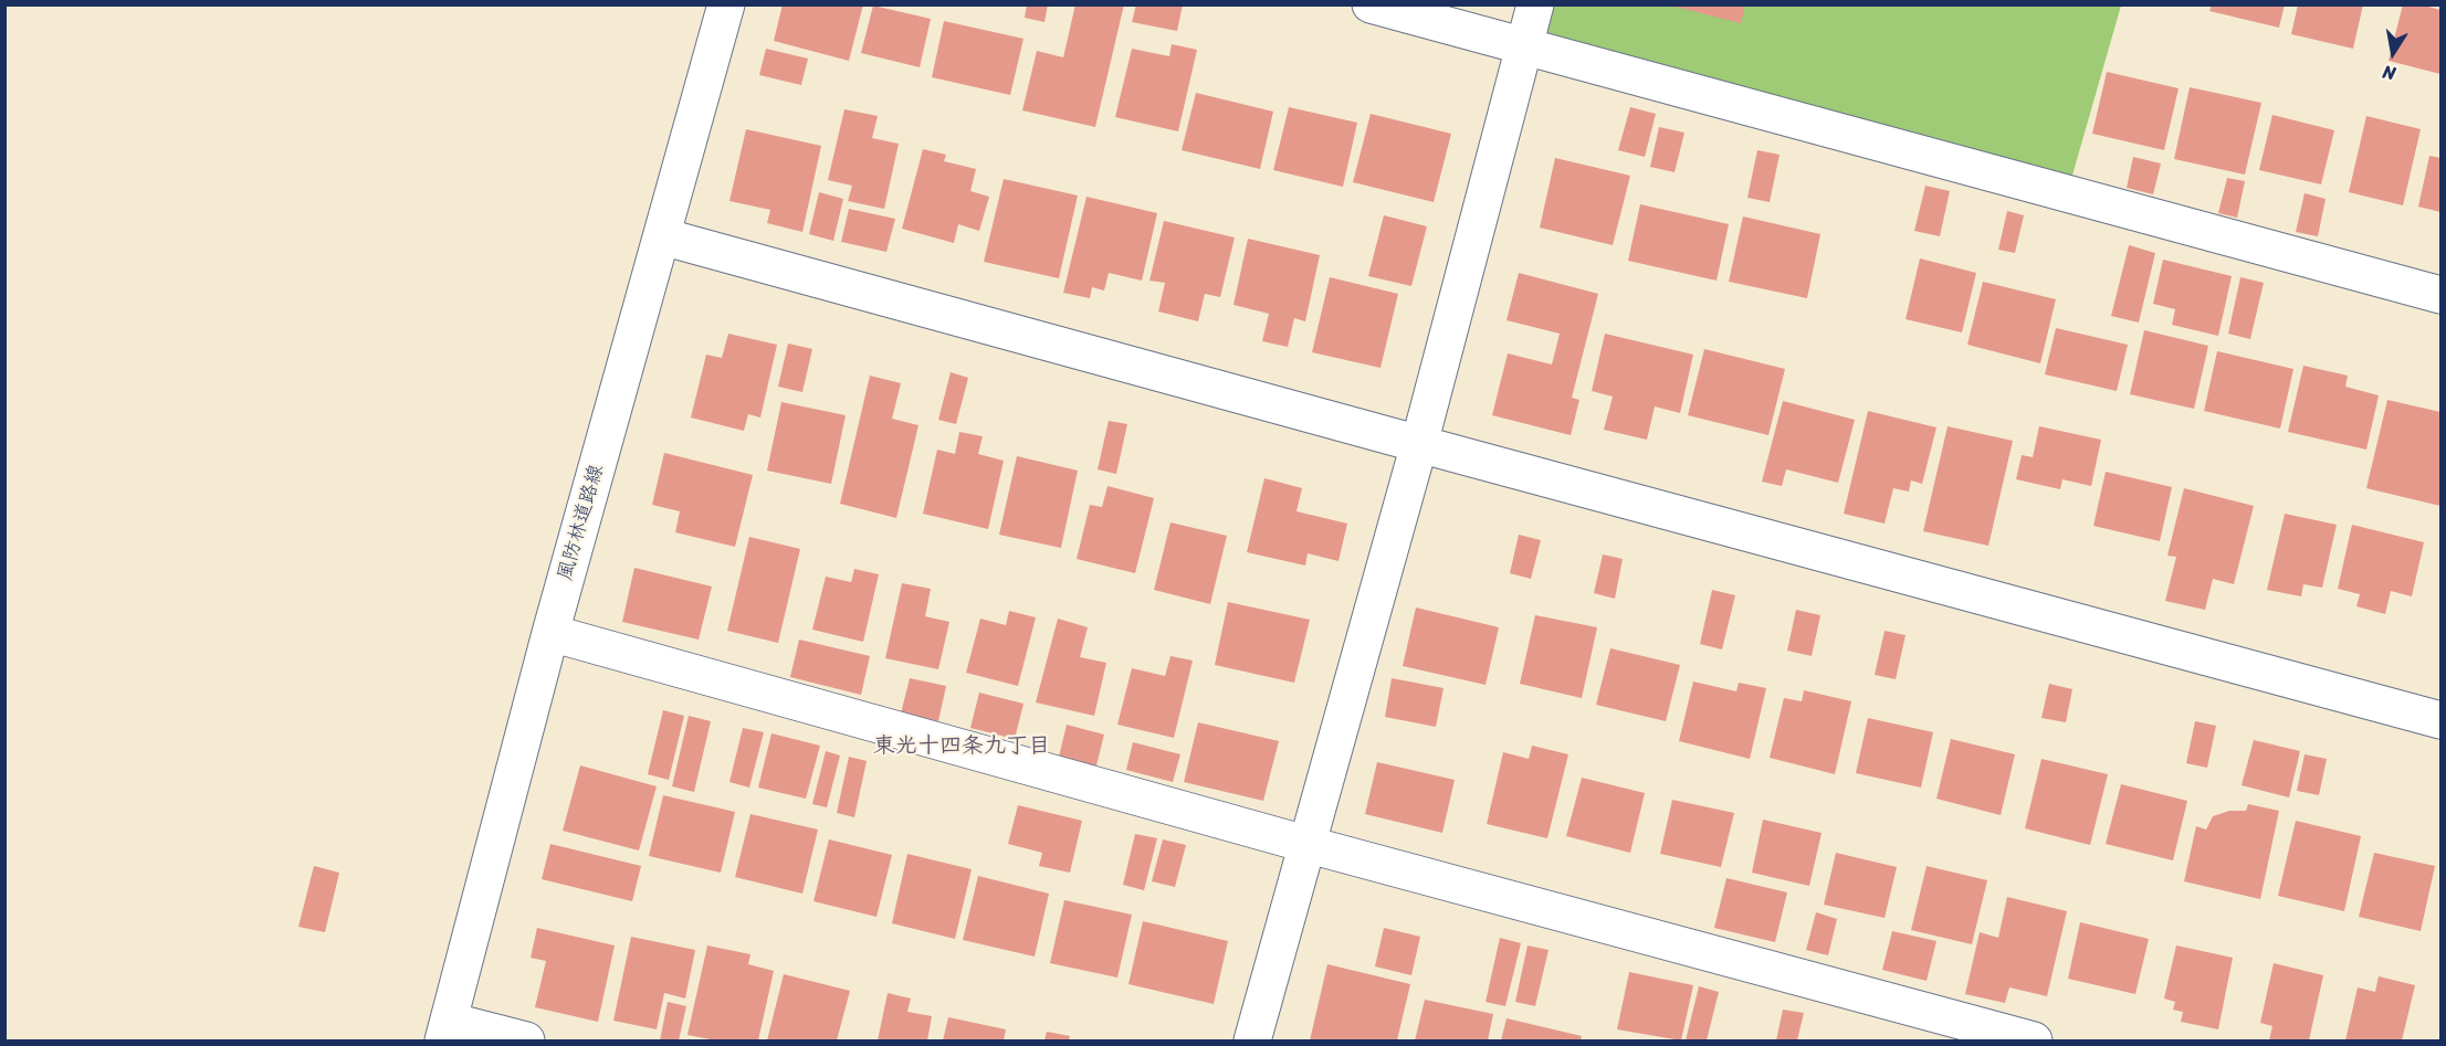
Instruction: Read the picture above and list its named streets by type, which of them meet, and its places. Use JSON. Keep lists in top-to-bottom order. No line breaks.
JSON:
{"streets":{"street":["風防林道路線"]},"districts":["東光十四条九丁目"],"north":"bottom"}
